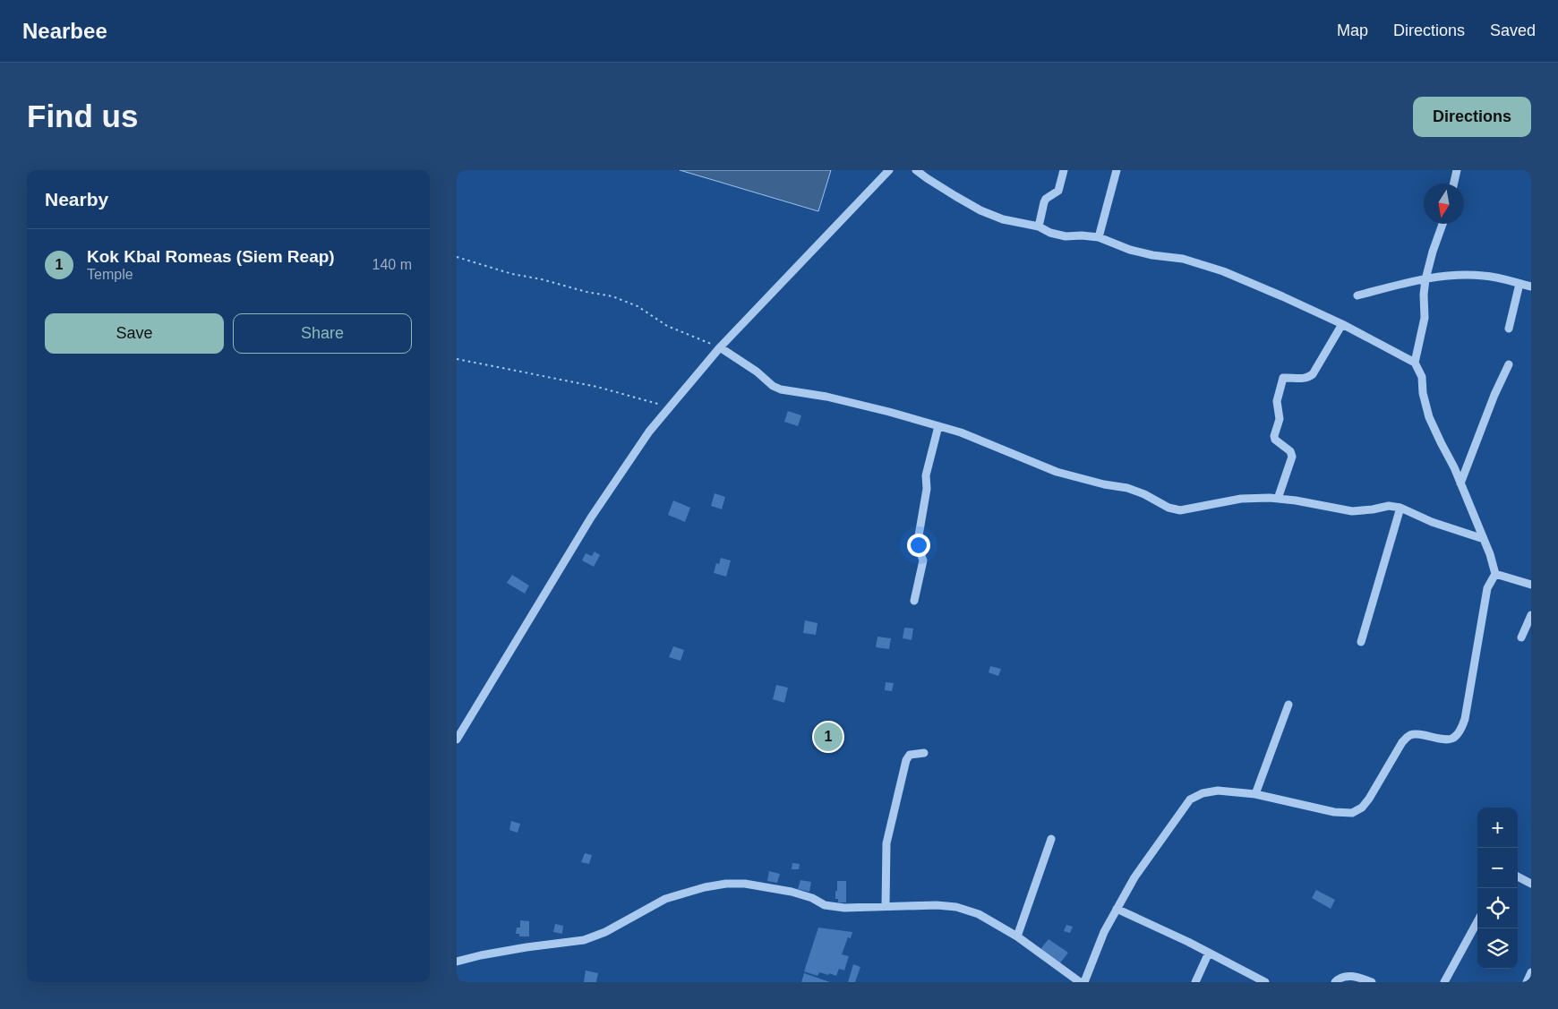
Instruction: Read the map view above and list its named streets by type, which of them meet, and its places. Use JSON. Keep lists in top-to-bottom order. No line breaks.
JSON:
{"north":"bottom","page":{"header":"Nearbee","nav":["Map","Directions","Saved"],"buttons":["Directions",["Save","Share"]],"title":"Find us","heading":"Nearby","list":[{"mark":"1","name":"Kok Kbal Romeas (Siem Reap)","note":"Temple","value":"140 m"}],"pins":"1","map_buttons":["+","−"]}}
